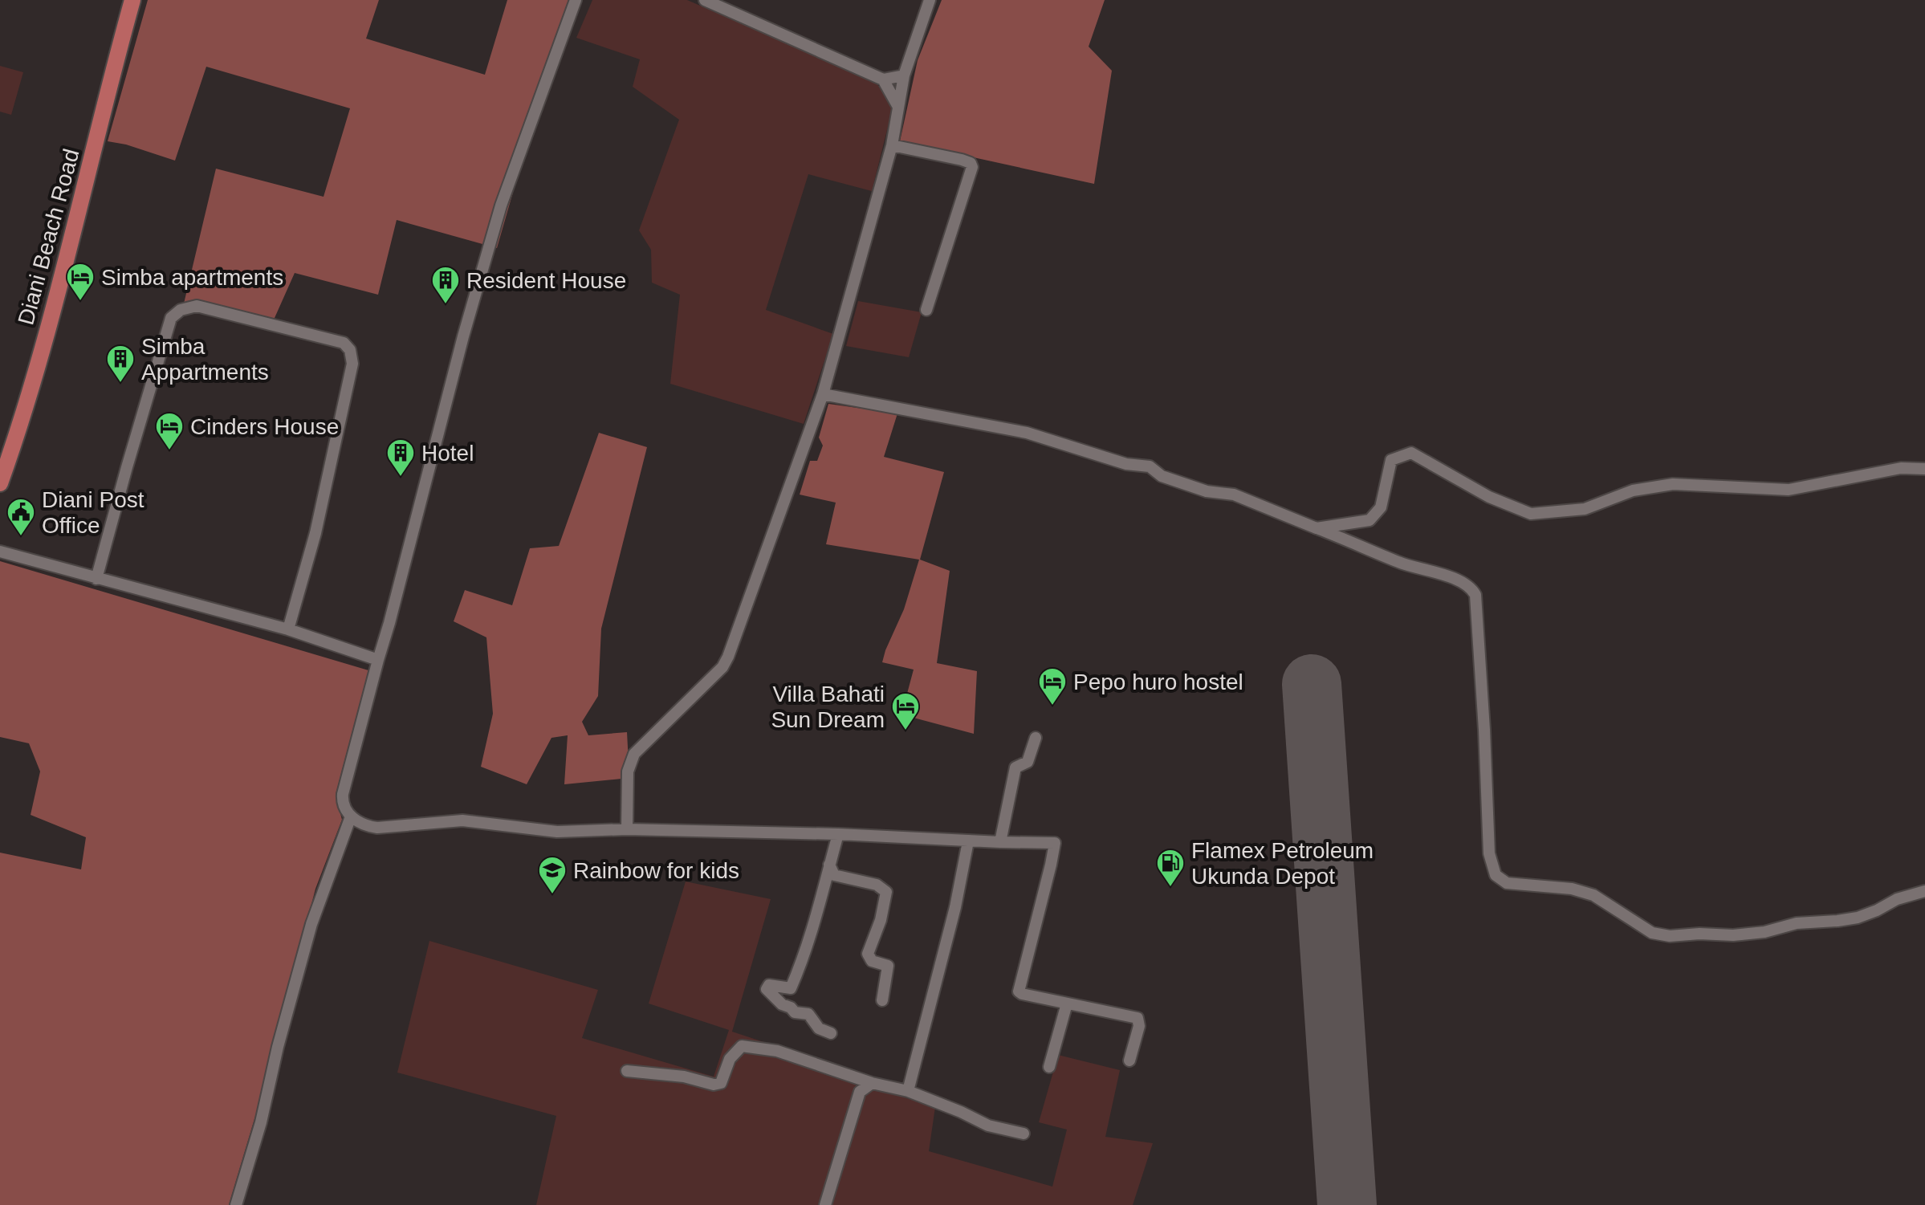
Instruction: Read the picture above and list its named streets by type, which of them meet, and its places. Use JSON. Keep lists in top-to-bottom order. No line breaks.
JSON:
{"streets":{"main road":["Diani Beach Road"]},"places":{"hotel":["Simba apartments","Cinders House","Pepo huro hostel","Villa Bahati Sun Dream"],"building":["Resident House","Simba Appartments","Hotel"],"public building":["Diani Post Office"],"fuel station":["Flamex Petroleum Ukunda Depot"],"school or university":["Rainbow for kids"]}}
